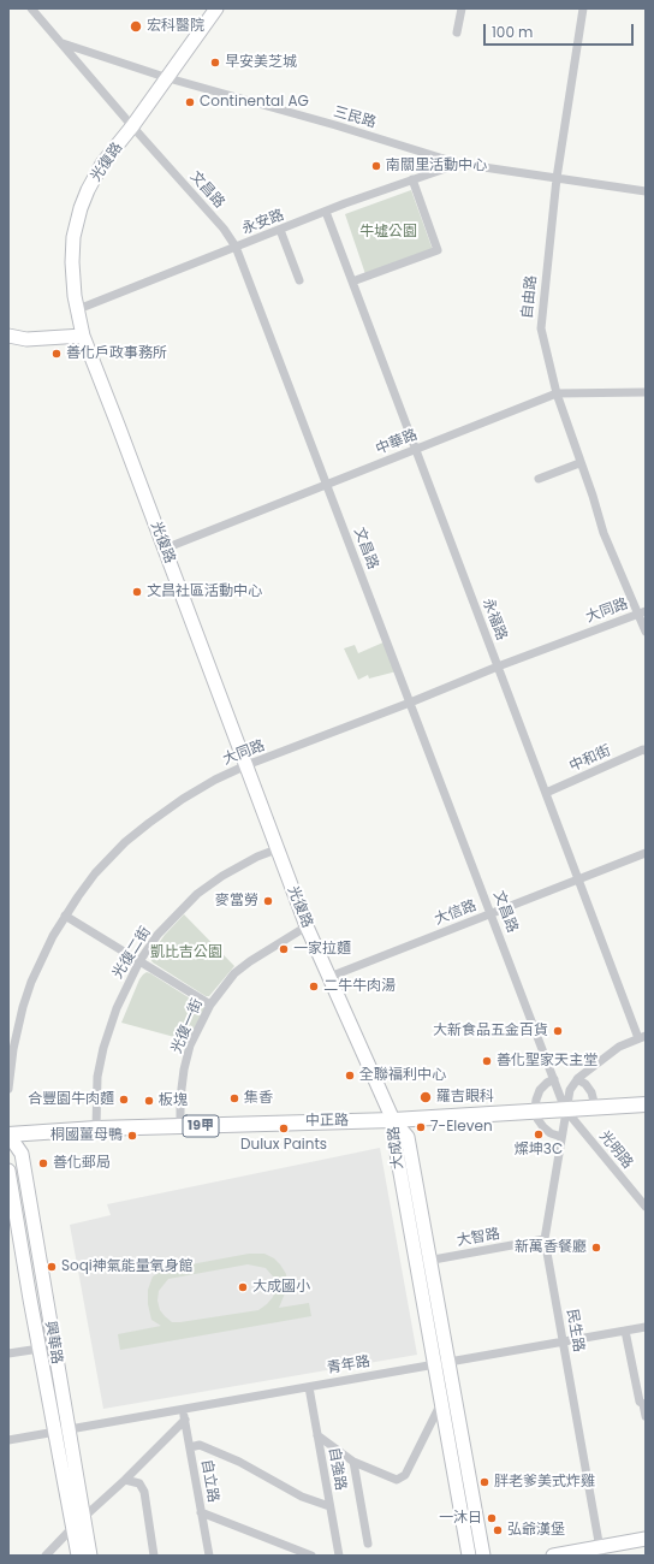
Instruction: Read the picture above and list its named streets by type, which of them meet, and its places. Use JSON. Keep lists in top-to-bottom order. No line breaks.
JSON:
{"streets":{"main road":["光復路","中正路","19甲","大成路","興華路"],"street":["三民路","文昌路","永安路","自由路","中華路","大同路","永福路","中和街","大信路","光復二街","光復一街","光明路","大智路","民生路","青年路","自強路","自立路"]},"crossings":[["三民路","光復路"],["三民路","文昌路"],["三民路","永安路"],["三民路","自由路"],["光復路","文昌路"],["光復路","永安路"],["光復路","中華路"],["光復路","大同路"],["光復路","大信路"],["光復路","光復二街"],["光復路","光復一街"],["光復路","中正路"],["光復路","大成路"],["文昌路","永安路"],["文昌路","中華路"],["文昌路","大同路"],["文昌路","大信路"],["文昌路","中正路"],["文昌路","光明路"],["文昌路","民生路"],["永安路","永福路"],["自由路","中華路"],["自由路","大同路"],["中華路","永福路"],["大同路","永福路"],["永福路","中和街"],["永福路","大信路"],["光復二街","中正路"],["光復一街","中正路"],["中正路","大成路"],["中正路","光明路"],["中正路","民生路"],["中正路","興華路"],["大成路","大智路"],["大成路","青年路"],["光明路","民生路"],["大智路","民生路"],["民生路","青年路"],["興華路","青年路"],["青年路","自強路"],["青年路","自立路"]],"parks":["牛墟公園","凱比吉公園"],"places":["宏科醫院","早安美芝城","Continental AG","南關里活動中心","善化戶政事務所","文昌社區活動中心","麥當勞","一家拉麵","二牛牛肉湯","大新食品五金百貨","善化聖家天主堂","全聯福利中心","羅吉眼科","集香","合豐園牛肉麵","板塊","7-Eleven","Dulux Paints","燦坤3C","桐國薑母鴨","善化郵局","新萬香餐廳","Soqi神氣能量氧身館","大成國小","胖老爹美式炸雞","一沐日","弘爺漢堡"],"scale_bar":"100 m"}
